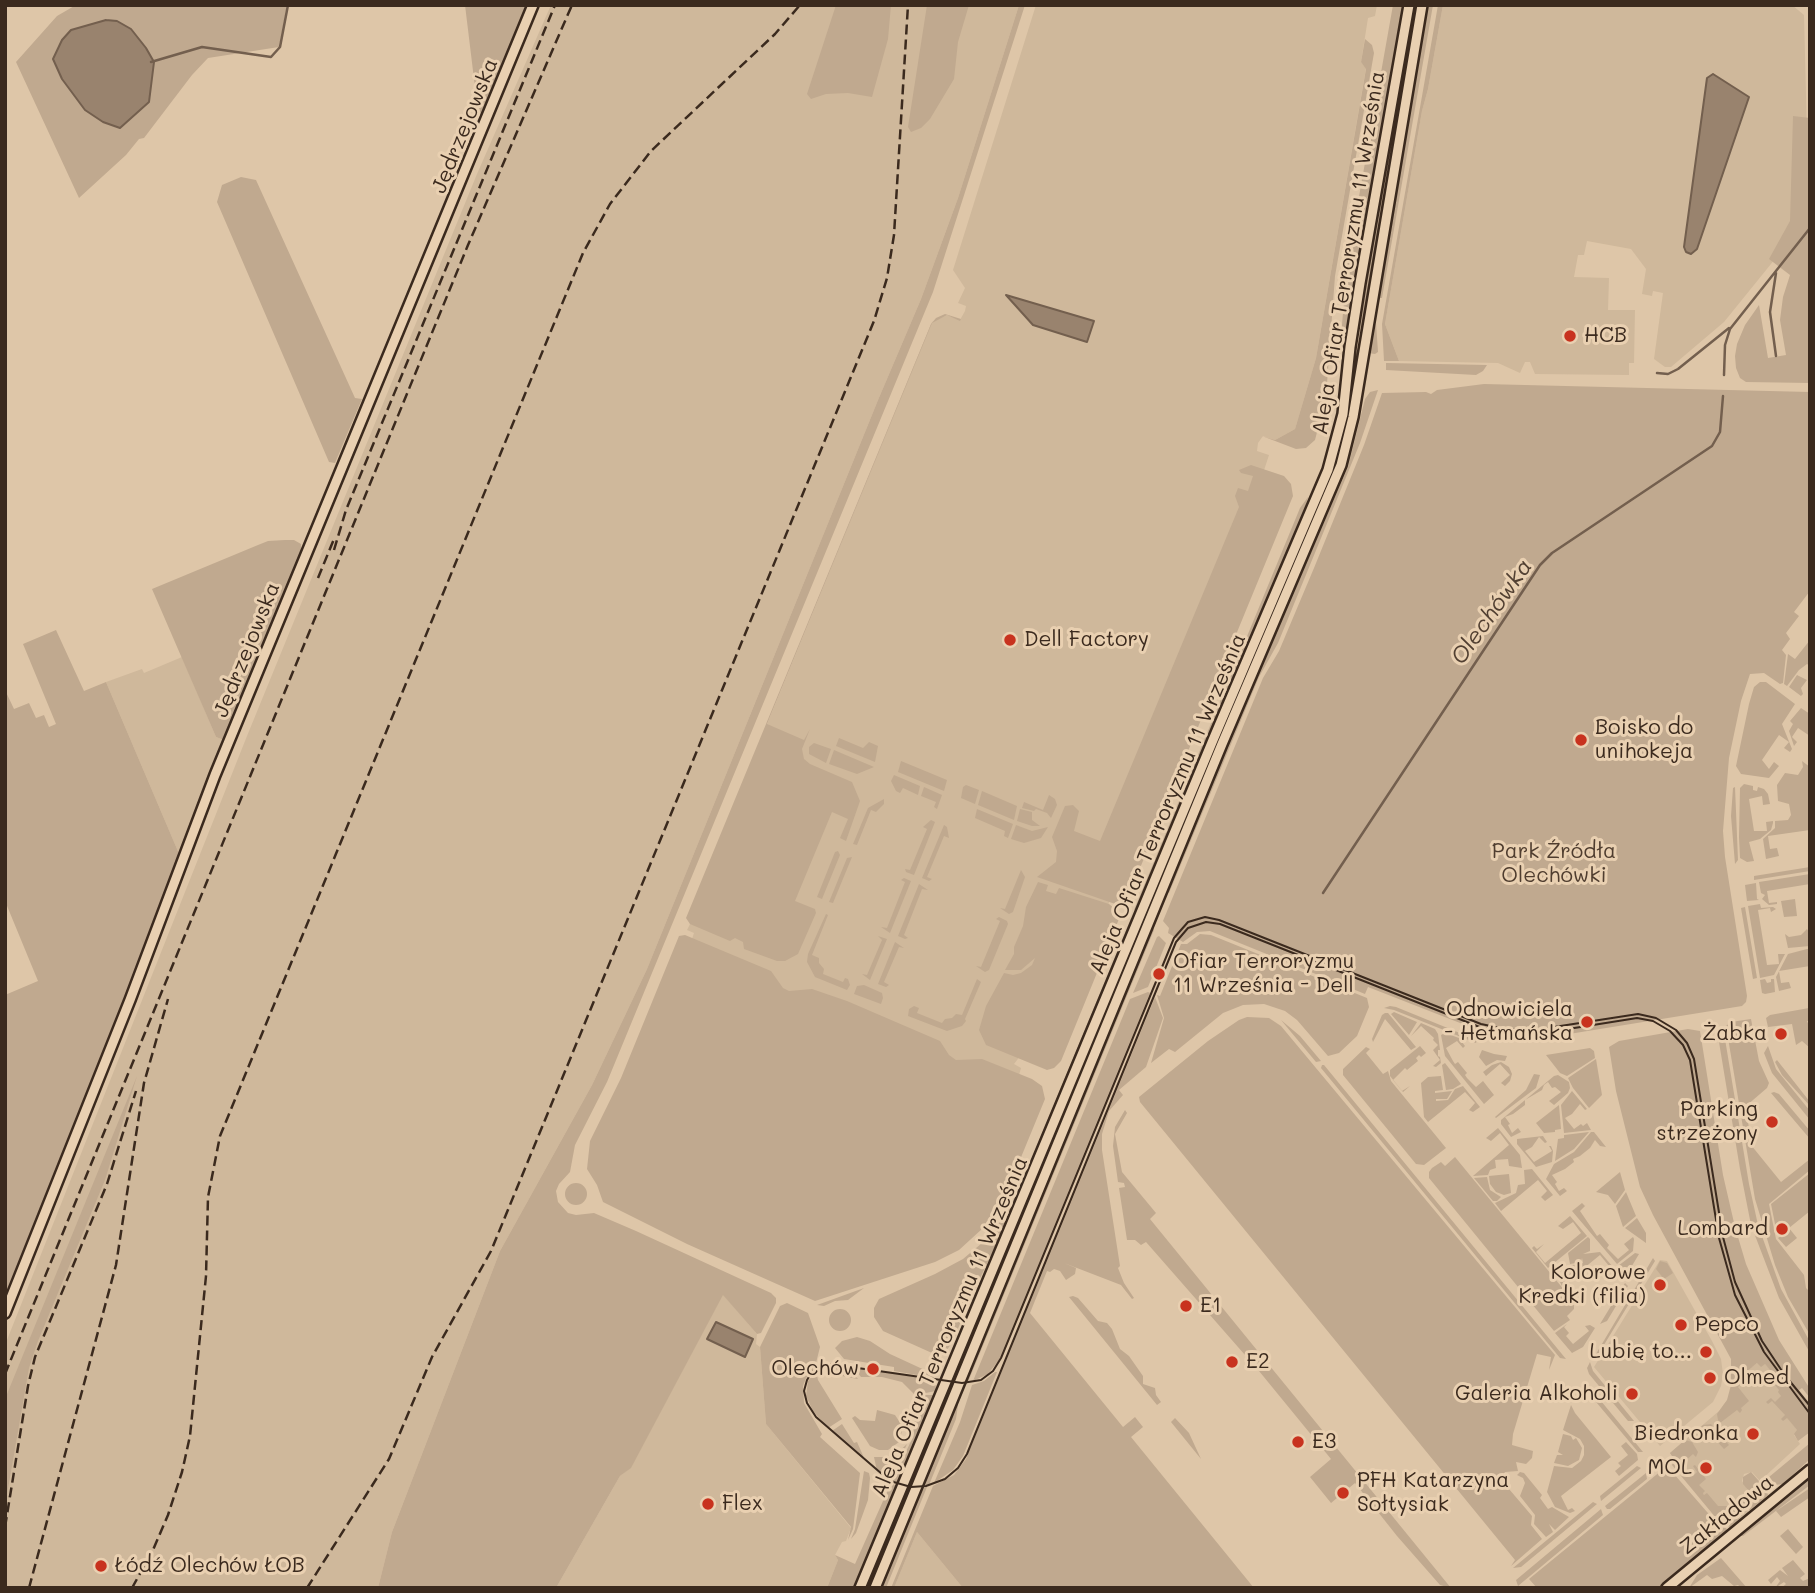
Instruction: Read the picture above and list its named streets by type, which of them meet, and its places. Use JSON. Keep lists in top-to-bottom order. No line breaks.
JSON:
{"streets":{"street":["Jędrzejowska","Aleja Ofiar Terroryzmu 11 Września","Zakładowa"]},"water":["Olechówka"],"parks":["Park Źródła Olechówki"],"places":["HCB","Dell Factory","Boisko do unihokeja","Ofiar Terroryzmu 11 Września - Dell","Odnowiciela - Hetmańska","Żabka","Parking strzeżony","Lombard","Kolorowe Kredki (filia)","E1","Pepco","Lubię to...","E2","Olechów","Olmed","Galeria Alkoholi","Biedronka","E3","MOL","PFH Katarzyna Sołtysiak","Flex","Łódź Olechów ŁOB"]}
